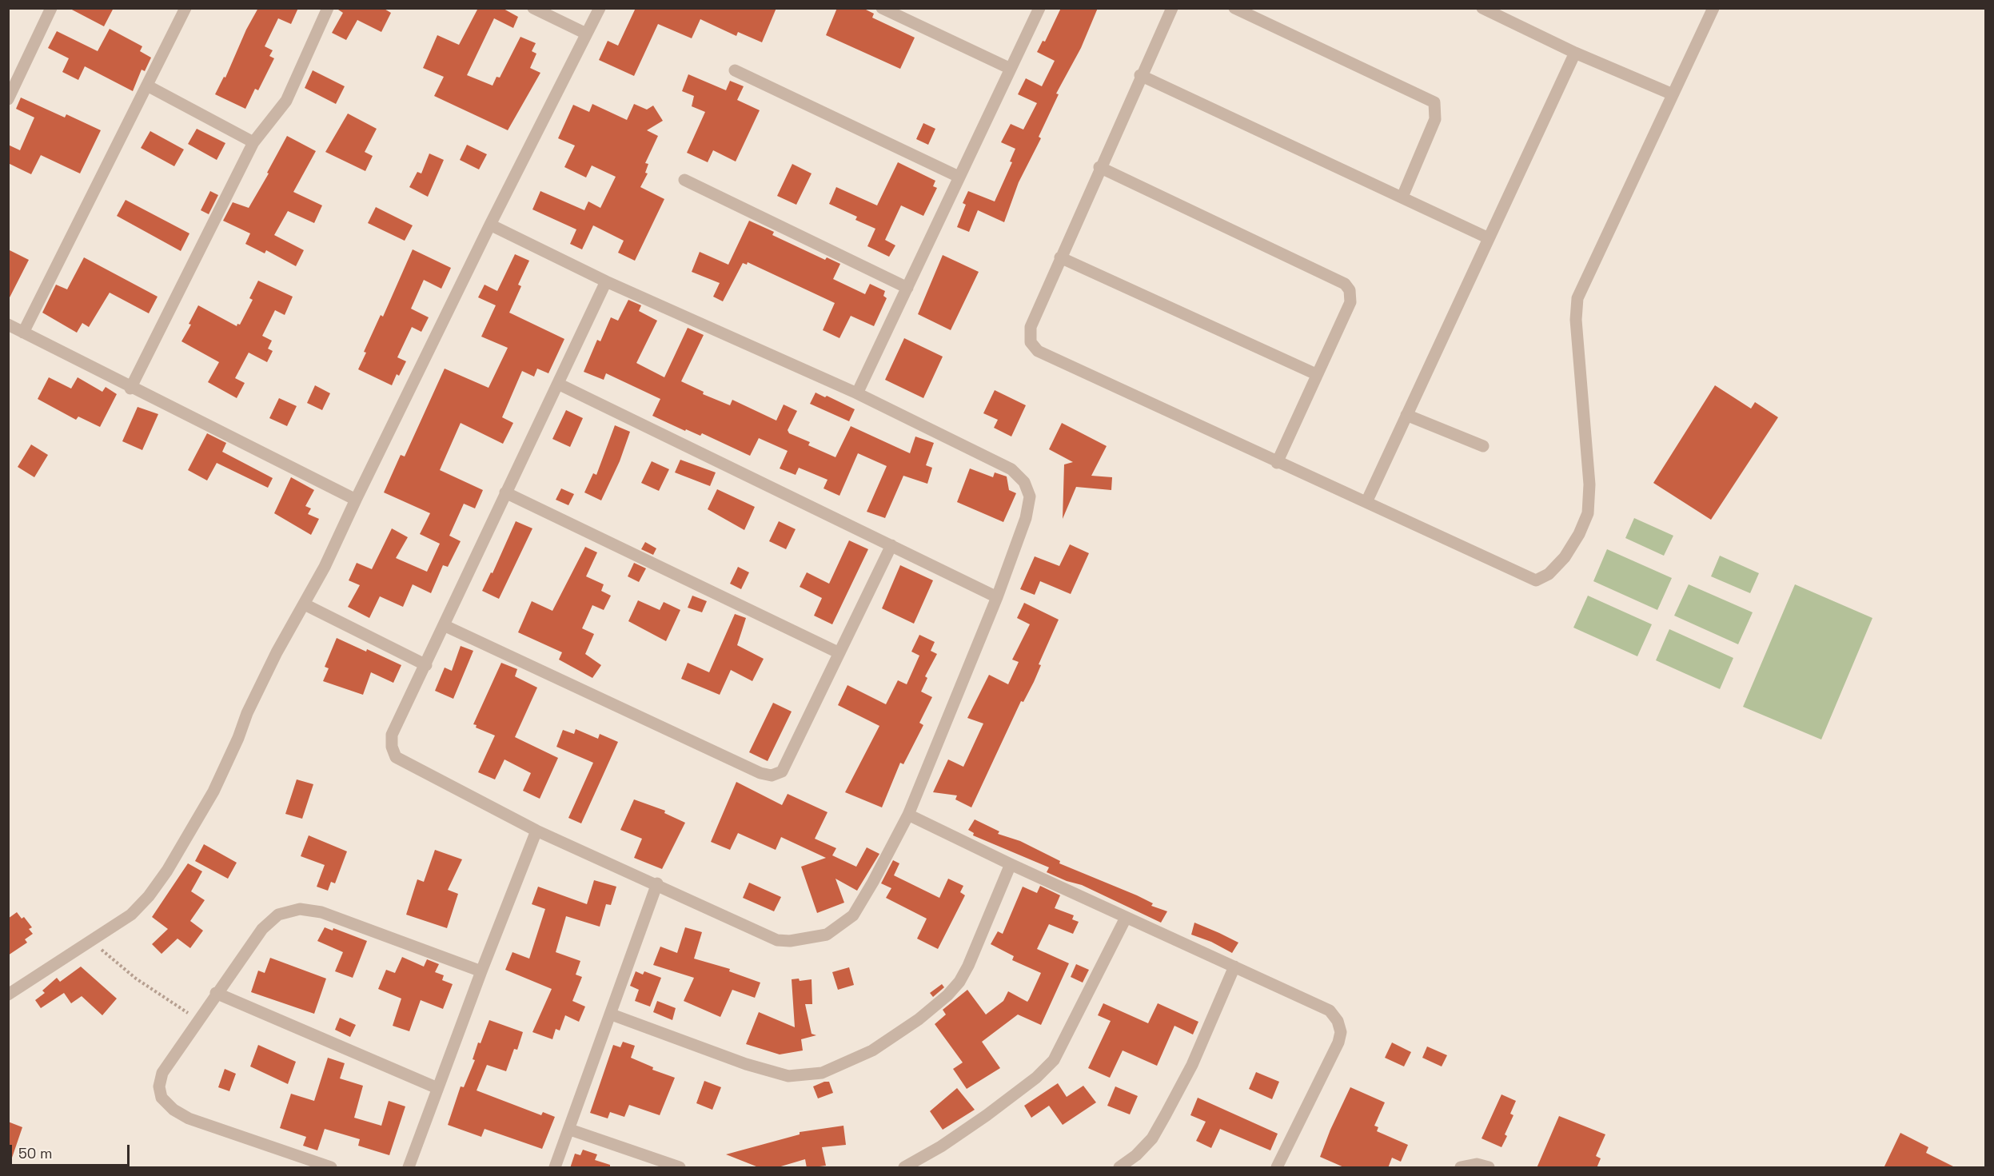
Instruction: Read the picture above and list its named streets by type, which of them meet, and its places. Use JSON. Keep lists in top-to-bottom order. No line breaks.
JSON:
{"scale_bar":"50 m"}
